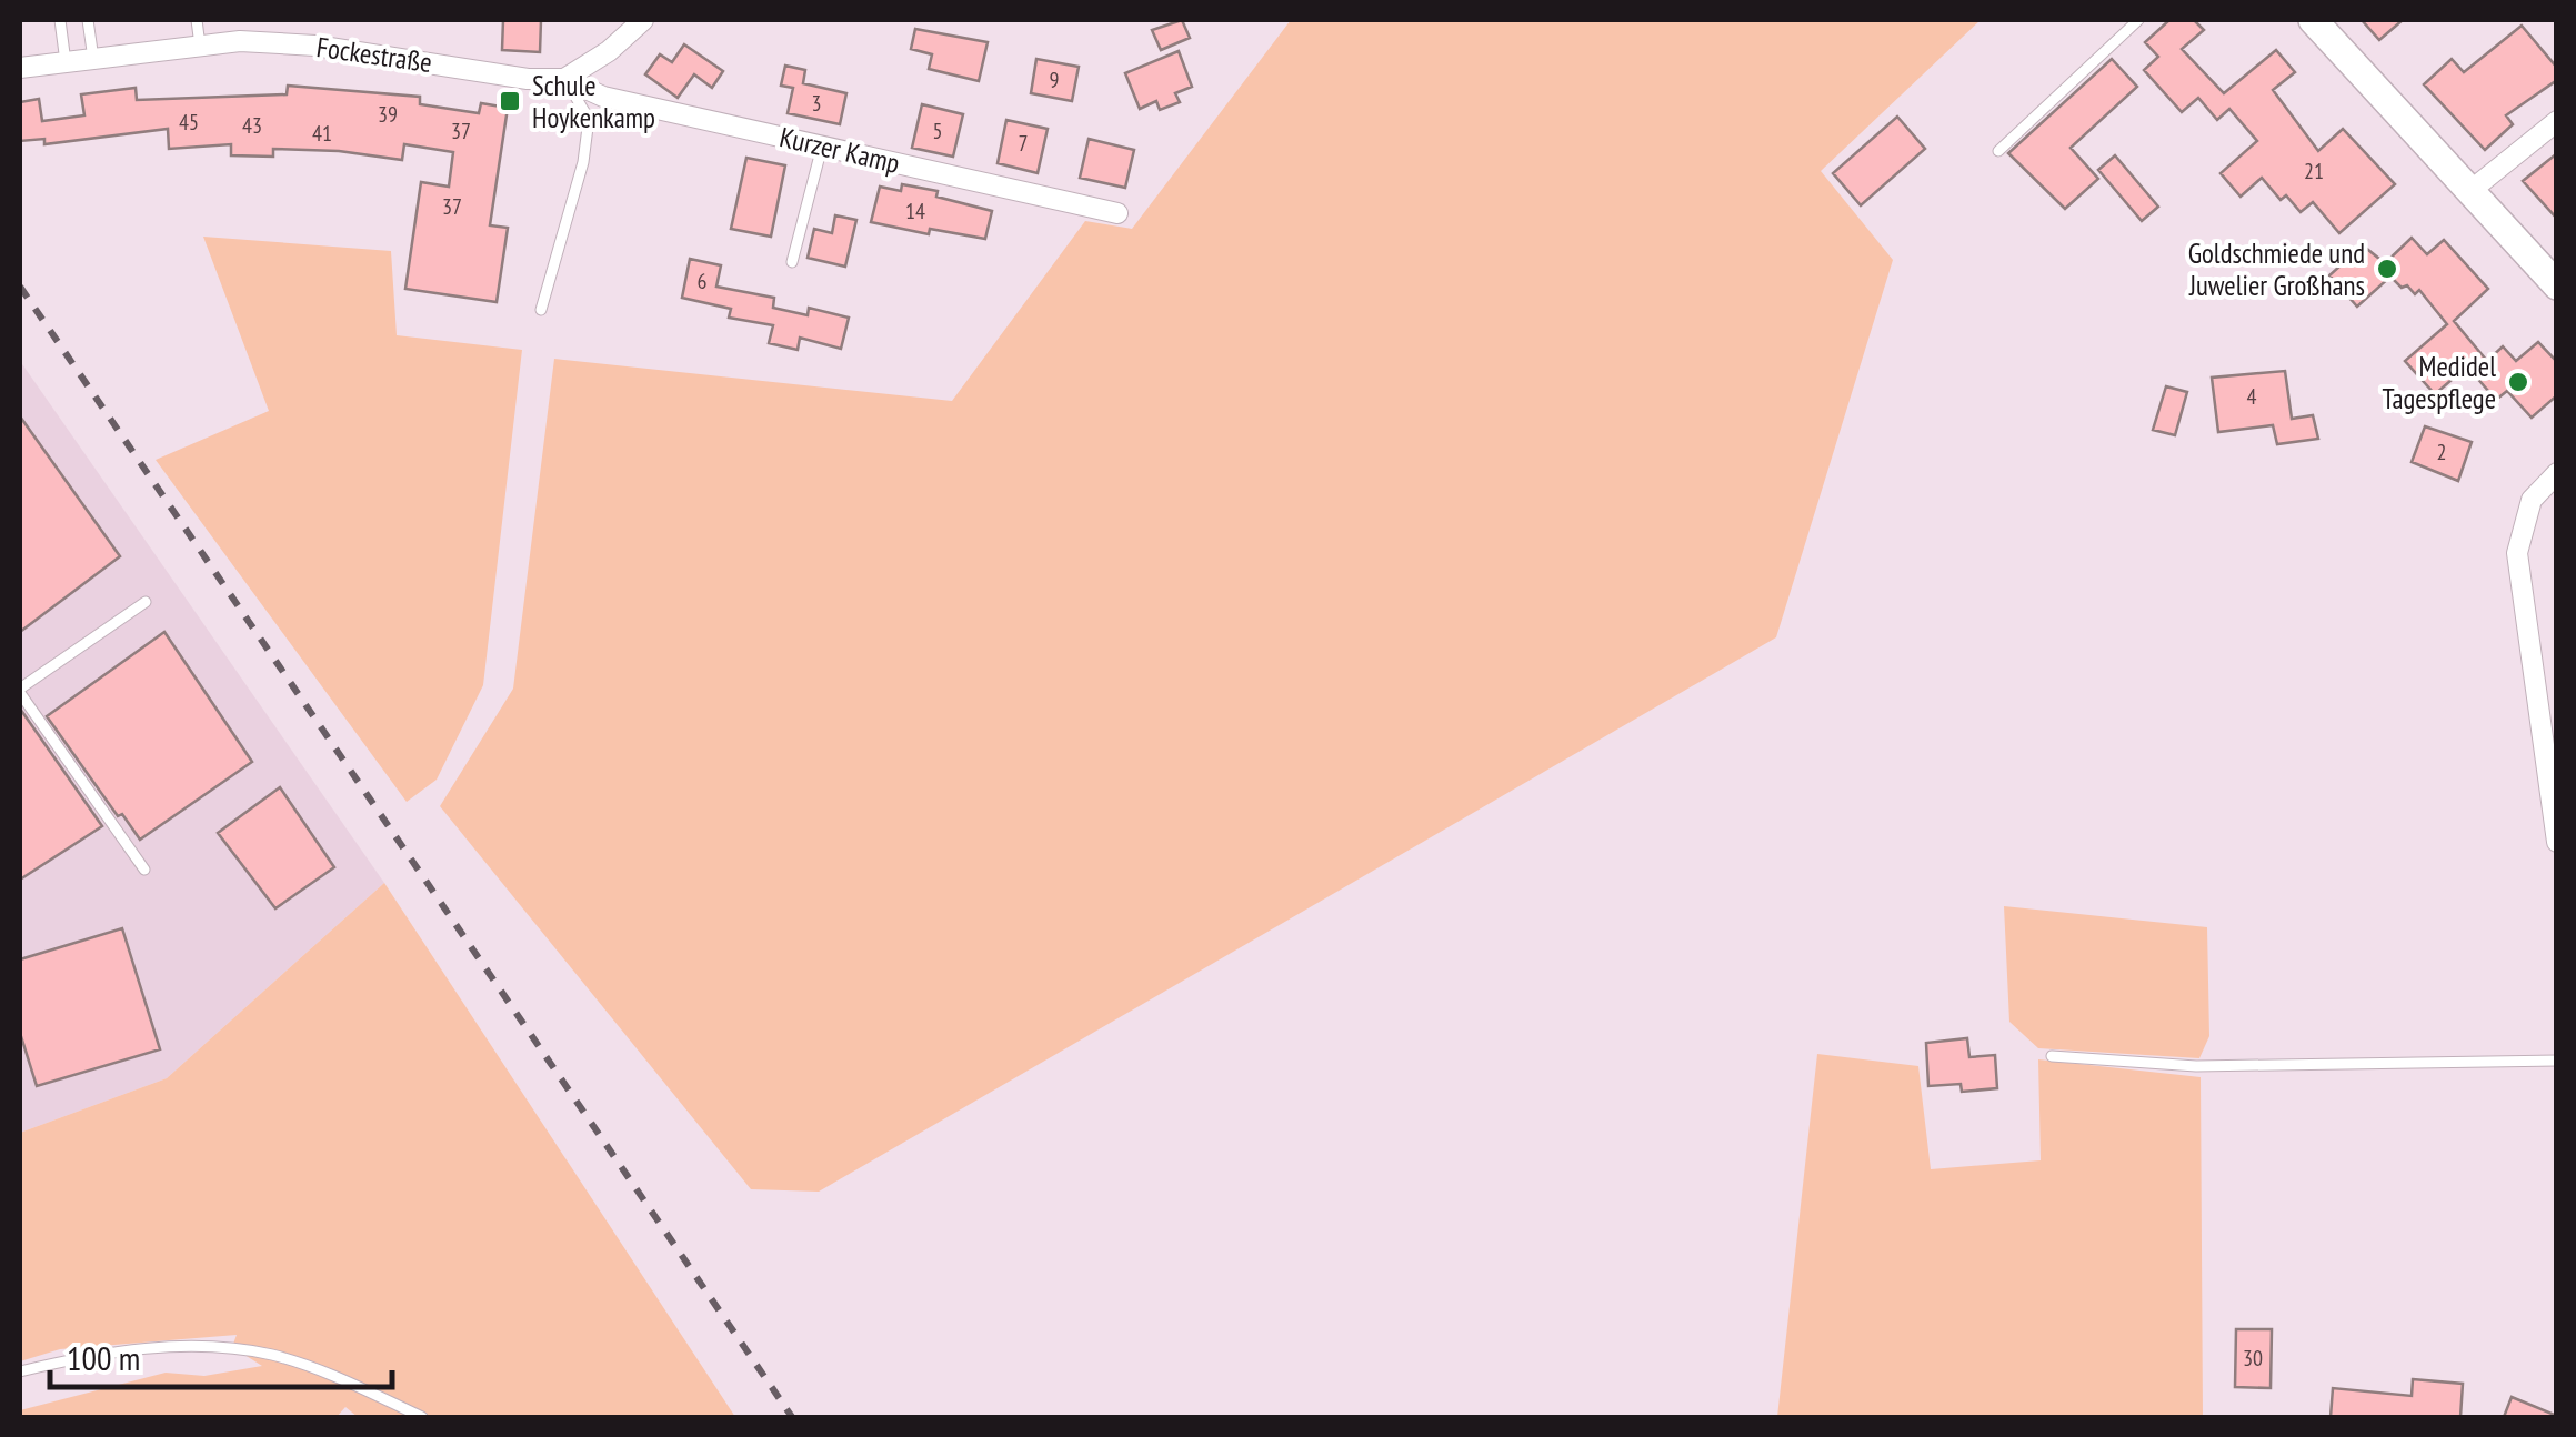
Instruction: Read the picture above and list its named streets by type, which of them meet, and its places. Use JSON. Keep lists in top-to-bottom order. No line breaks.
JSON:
{"streets":{"street":["Fockestraße","Kurzer Kamp"]},"crossings":[["Fockestraße","Kurzer Kamp"]],"places":{"transit":["Schule Hoykenkamp"],"other":["Goldschmiede und Juwelier Großhans","Medidel Tagespflege"]},"house_numbers":["9","3","39","45","43","37","5","41","7","21","37","14","6","4","2","30"],"scale_bar":"100 m"}
